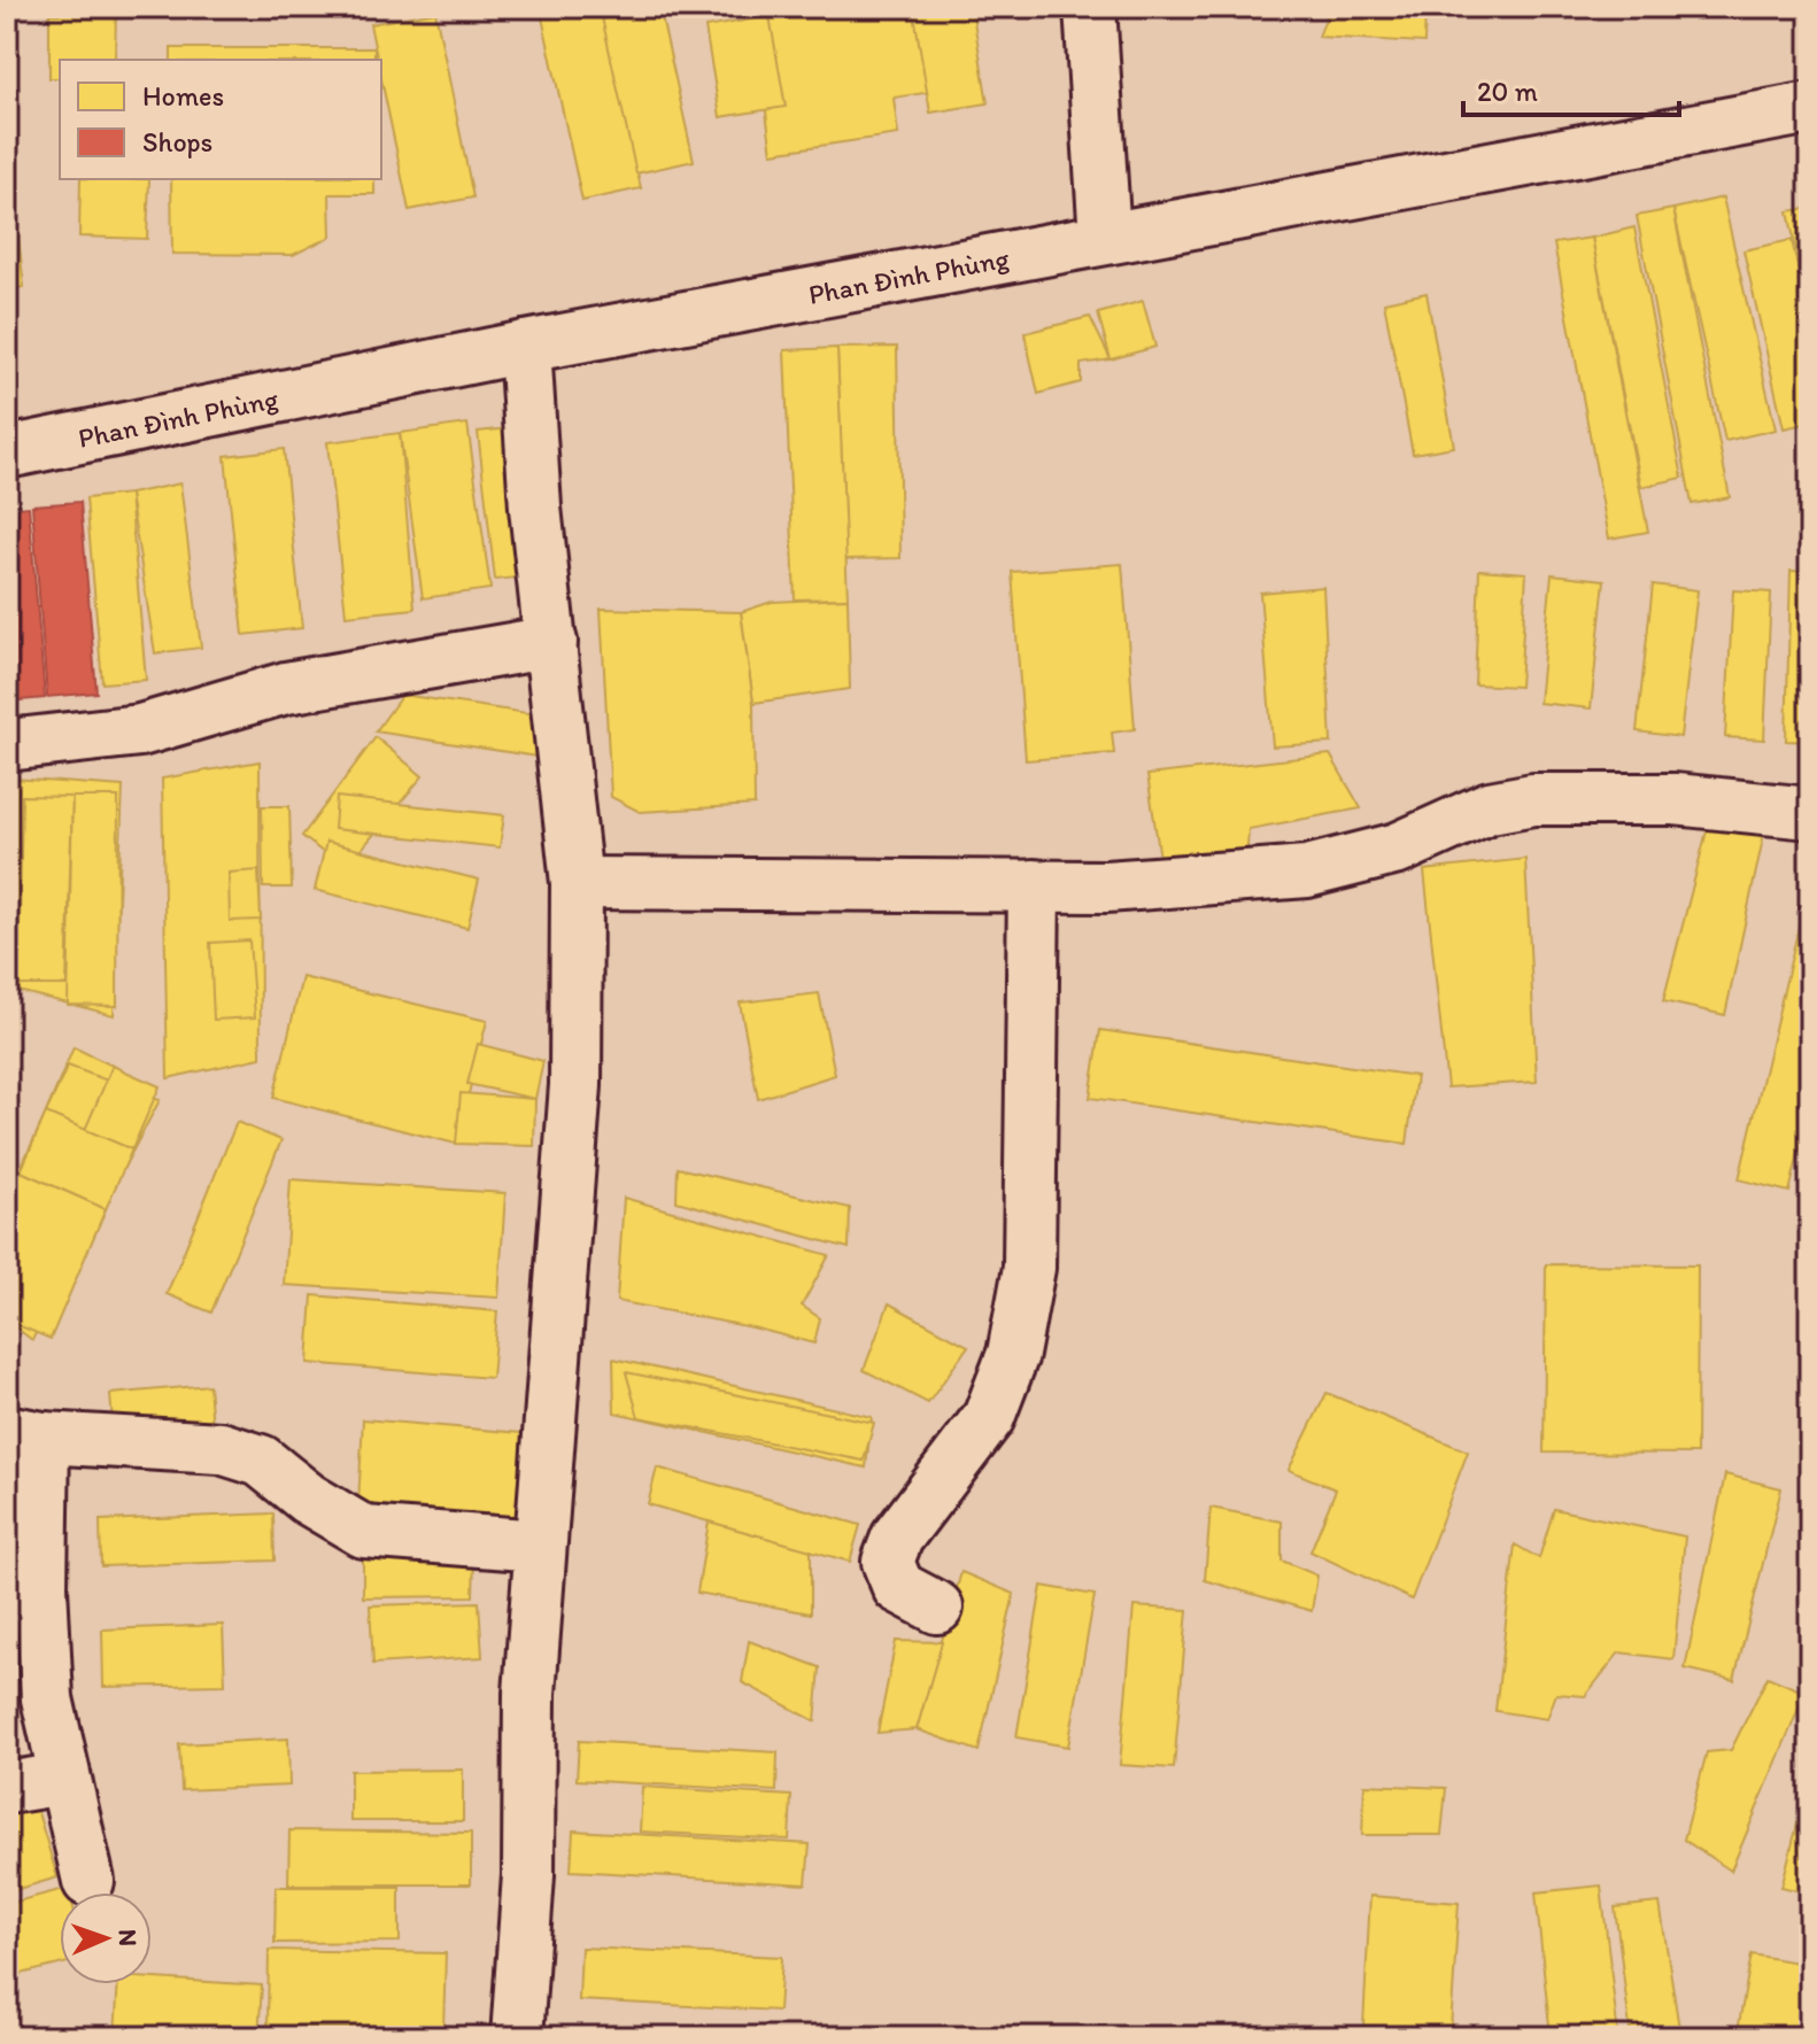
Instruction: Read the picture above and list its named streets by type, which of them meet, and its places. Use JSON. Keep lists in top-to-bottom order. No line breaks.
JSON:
{"streets":{"street":["Phan Đình Phùng"]},"legend":["Homes","Shops"],"scale_bar":"20 m","north":"right"}
